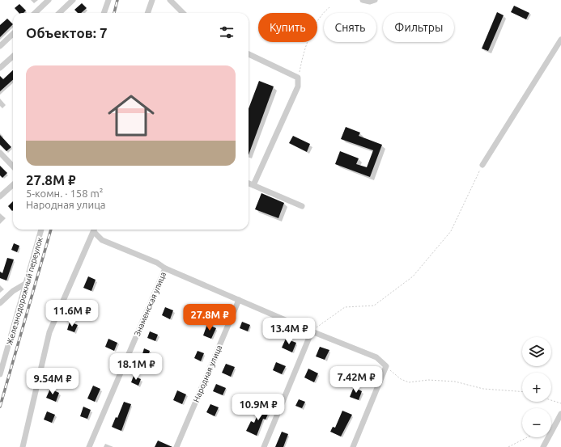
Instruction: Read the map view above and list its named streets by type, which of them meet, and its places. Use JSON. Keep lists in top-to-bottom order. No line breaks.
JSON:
{"streets":{"street":["Железнодорожный переулок","Знаменская улица","Народная улица"]},"page":{"chip":["Купить","Снять","Фильтры"],"heading":"Объектов: 7","list":[{"name":"27.8M ₽","note":"5-комн. · 158 m² · Народная улица"}],"price":["11.6M ₽","27.8M ₽","13.4M ₽","18.1M ₽","7.42M ₽","9.54M ₽","10.9M ₽"],"map_buttons":["+","−"]}}
